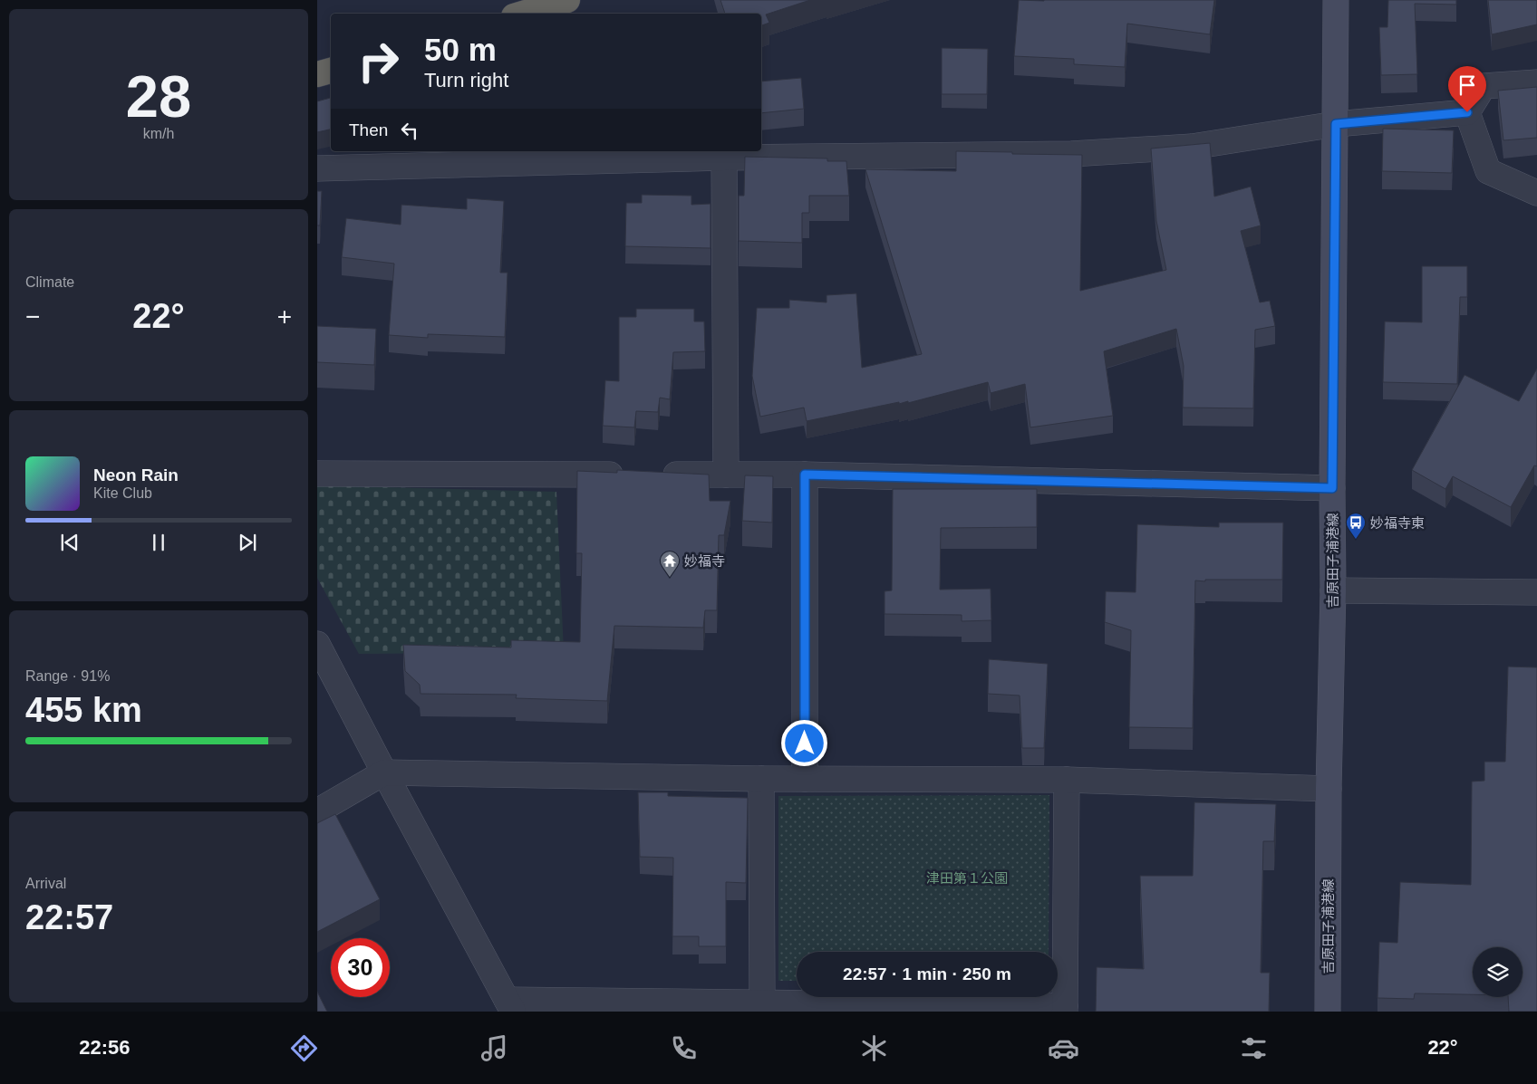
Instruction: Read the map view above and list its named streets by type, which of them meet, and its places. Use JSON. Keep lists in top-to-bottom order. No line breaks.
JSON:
{"streets":{"main road":["吉原田子浦港線"]},"parks":["津田第１公園"],"places":{"bus stop":["妙福寺東"],"temple":["妙福寺"]},"page":{"tile":[["28","km/h"],"Climate",["Range · 91%","455 km"],["Arrival","22:57"]],"turn":["50 m","Turn right"],"then":"Then","heat":["−","22°","+"],"song":["Neon Rain","Kite Club"],"limit":"30","trip":"22:57 · 1 min · 250 m","tabs":["22:56","22°"]}}
